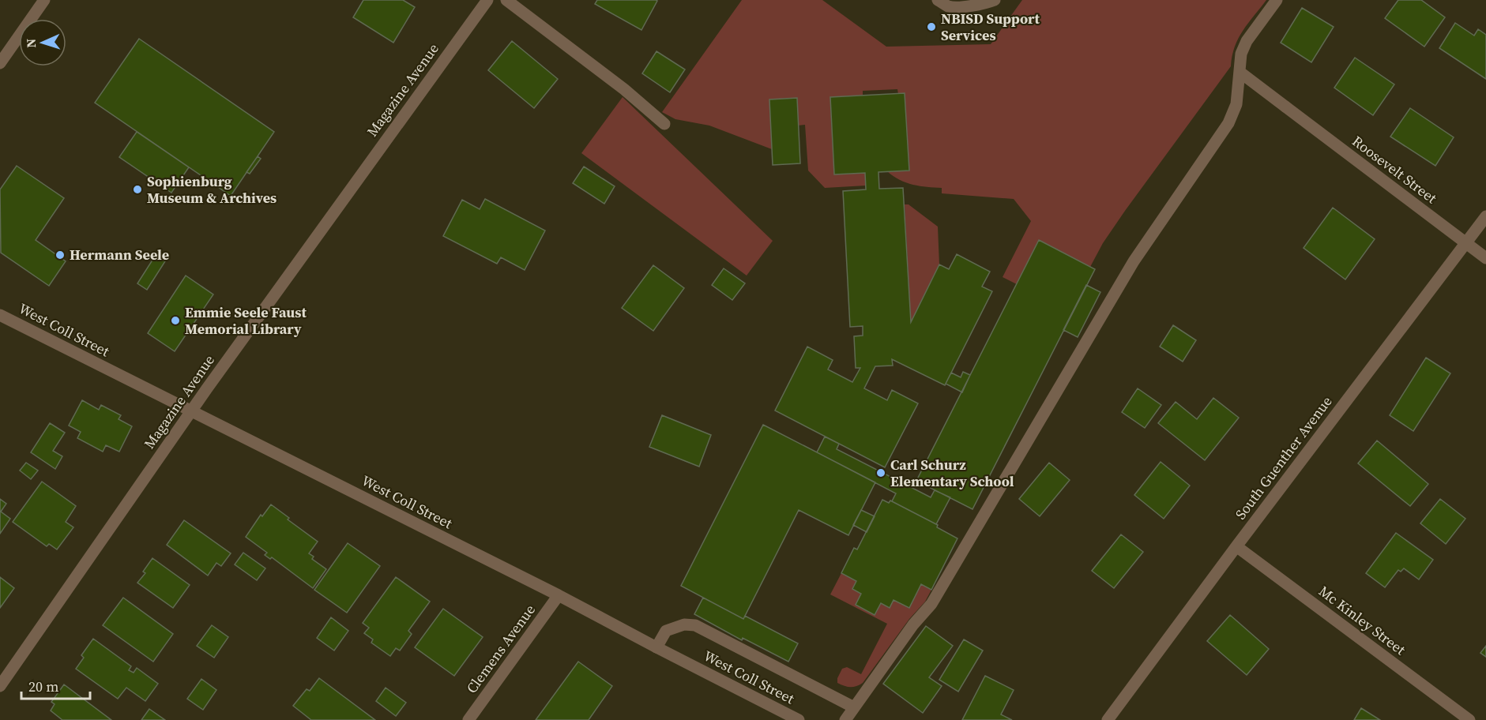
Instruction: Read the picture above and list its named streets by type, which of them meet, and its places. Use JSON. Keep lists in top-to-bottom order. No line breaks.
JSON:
{"streets":{"street":["Magazine Avenue","Roosevelt Street","West Coll Street","South Guenther Avenue","Mc Kinley Street","Clemens Avenue"]},"crossings":[["Magazine Avenue","West Coll Street"],["Roosevelt Street","South Guenther Avenue"],["West Coll Street","Clemens Avenue"],["South Guenther Avenue","Mc Kinley Street"]],"places":["NBISD Support Services","Sophienburg Museum & Archives","Hermann Seele","Emmie Seele Faust Memorial Library","Carl Schurz Elementary School"],"scale_bar":"20 m","north":"left"}
